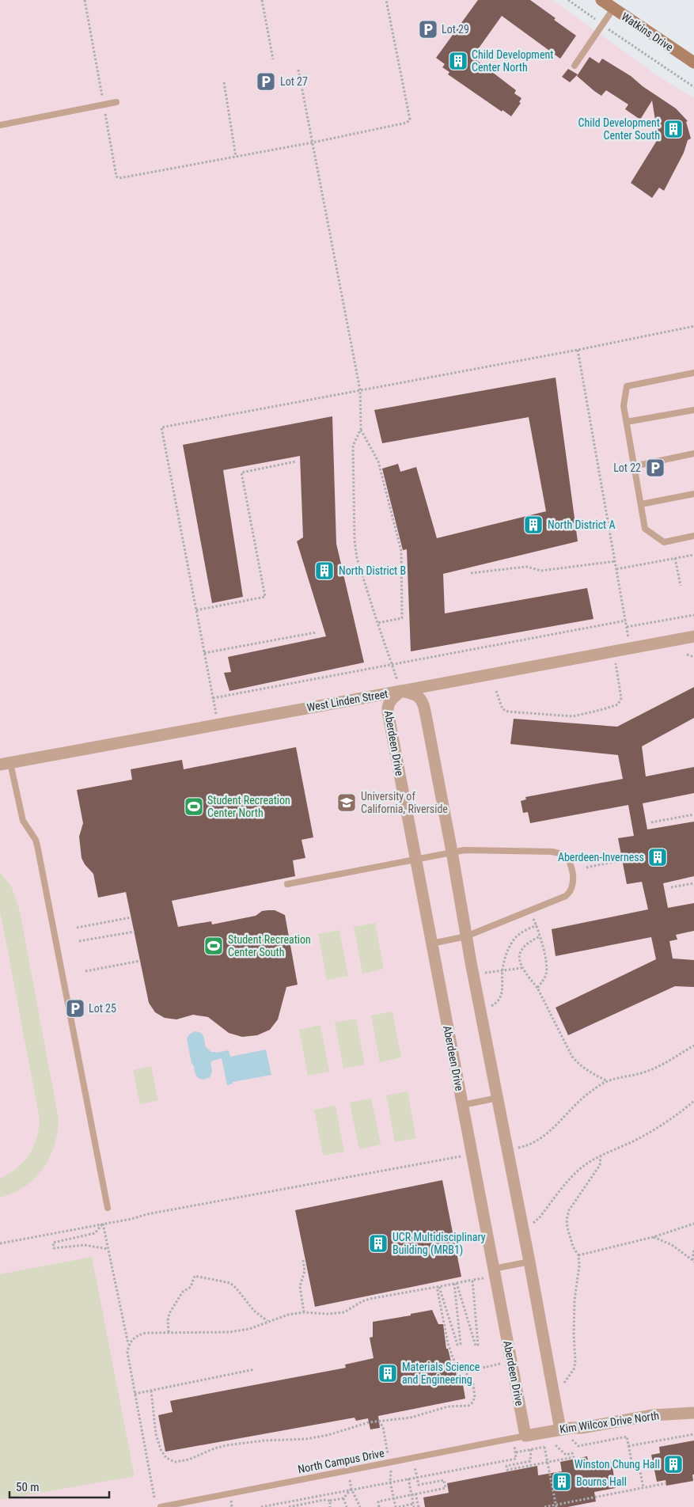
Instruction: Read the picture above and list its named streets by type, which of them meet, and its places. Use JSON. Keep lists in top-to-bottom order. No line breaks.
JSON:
{"streets":{"main road":["Watkins Drive"],"street":["West Linden Street","Aberdeen Drive","Kim Wilcox Drive North"],"lane":["North Campus Drive"]},"crossings":[["West Linden Street","Aberdeen Drive"],["Aberdeen Drive","Kim Wilcox Drive North"],["Aberdeen Drive","North Campus Drive"],["Kim Wilcox Drive North","North Campus Drive"]],"places":{"parking":["Lot 29","Lot 27","Lot 22","Lot 25"],"building":["Child Development Center North","Child Development Center South","North District A","North District B","Aberdeen-Inverness","UCR Multidisciplinary Building (MRB1)","Materials Science and Engineering","Winston Chung Hall","Bourns Hall"],"school or university":["University of California, Riverside"],"sports":["Student Recreation Center North","Student Recreation Center South"]},"scale_bar":"50 m"}
